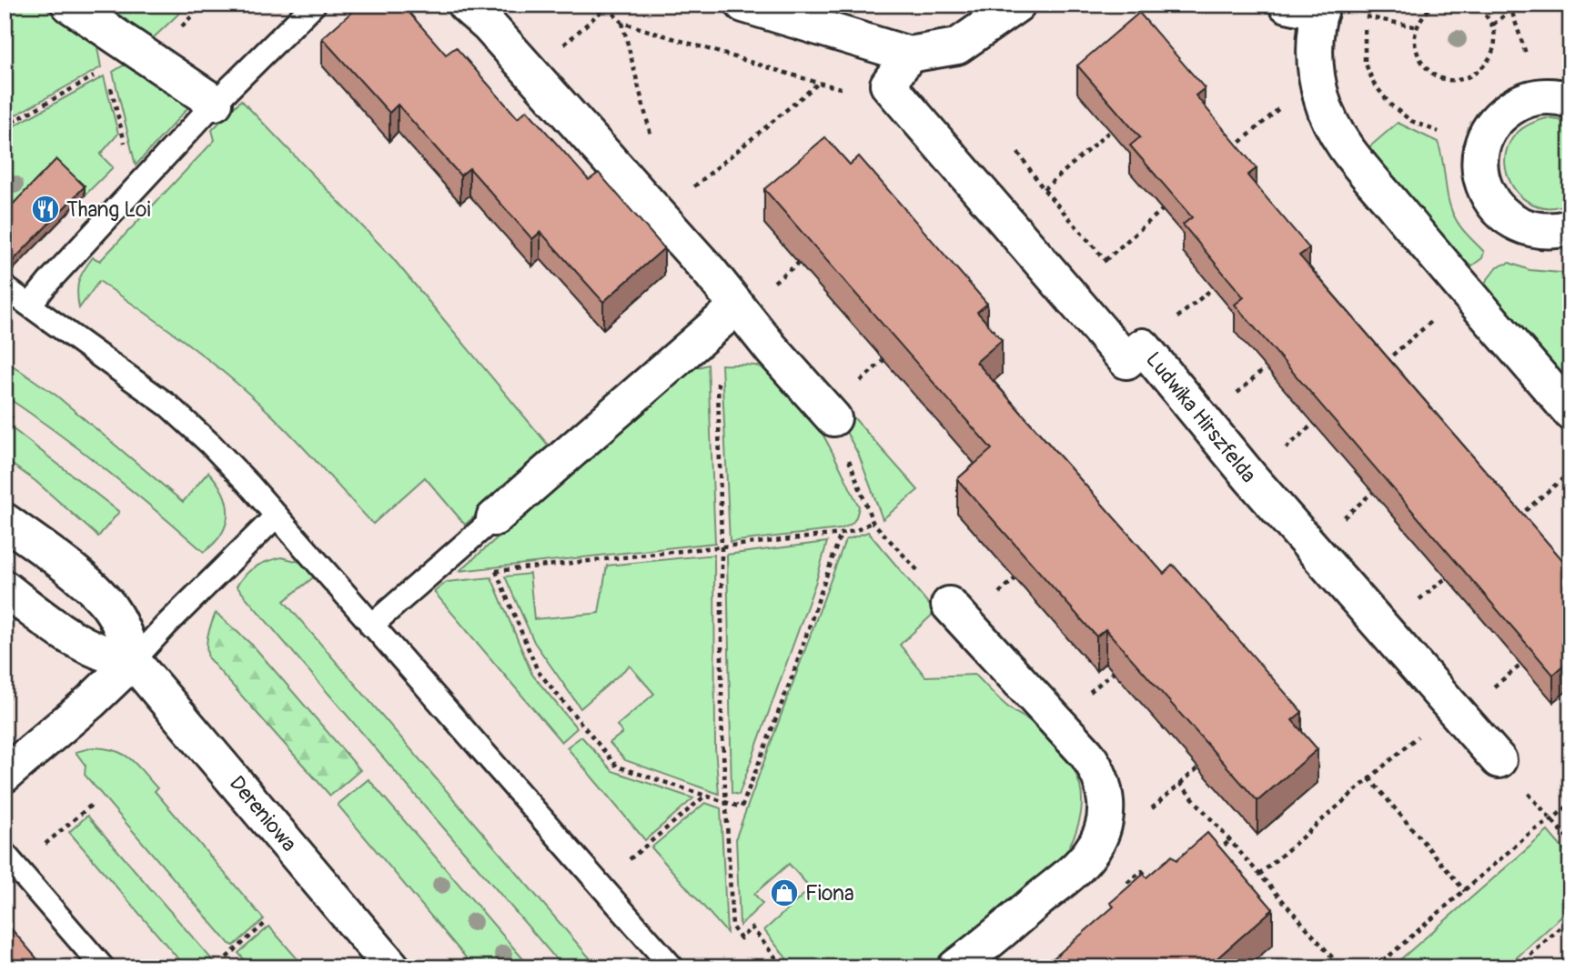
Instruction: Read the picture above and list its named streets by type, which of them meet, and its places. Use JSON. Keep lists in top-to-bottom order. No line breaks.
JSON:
{"streets":{"street":["Ludwika Hirszfelda","Dereniowa"]},"places":{"restaurant":["Thang Loi"],"shop":["Fiona"]}}
